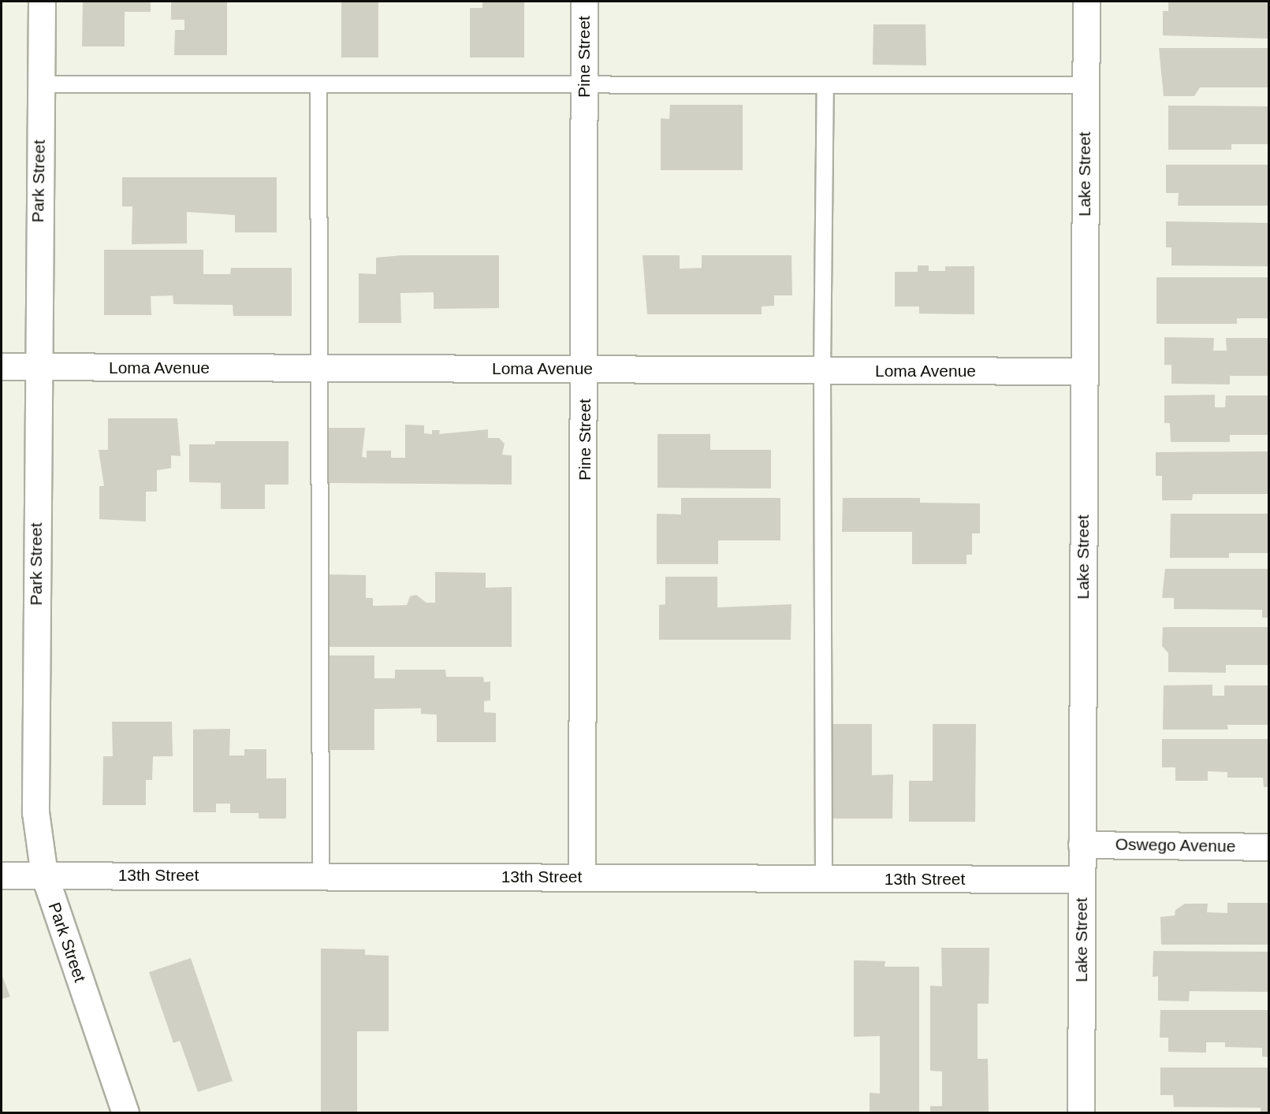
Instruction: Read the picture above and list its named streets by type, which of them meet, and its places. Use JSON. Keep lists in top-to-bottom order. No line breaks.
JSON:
{"streets":{"street":["Pine Street","Lake Street","Park Street","Loma Avenue","Oswego Avenue","13th Street"]},"crossings":[["Pine Street","Loma Avenue"],["Pine Street","13th Street"],["Lake Street","Loma Avenue"],["Lake Street","Oswego Avenue"],["Lake Street","13th Street"],["Park Street","Loma Avenue"],["Park Street","13th Street"]]}
